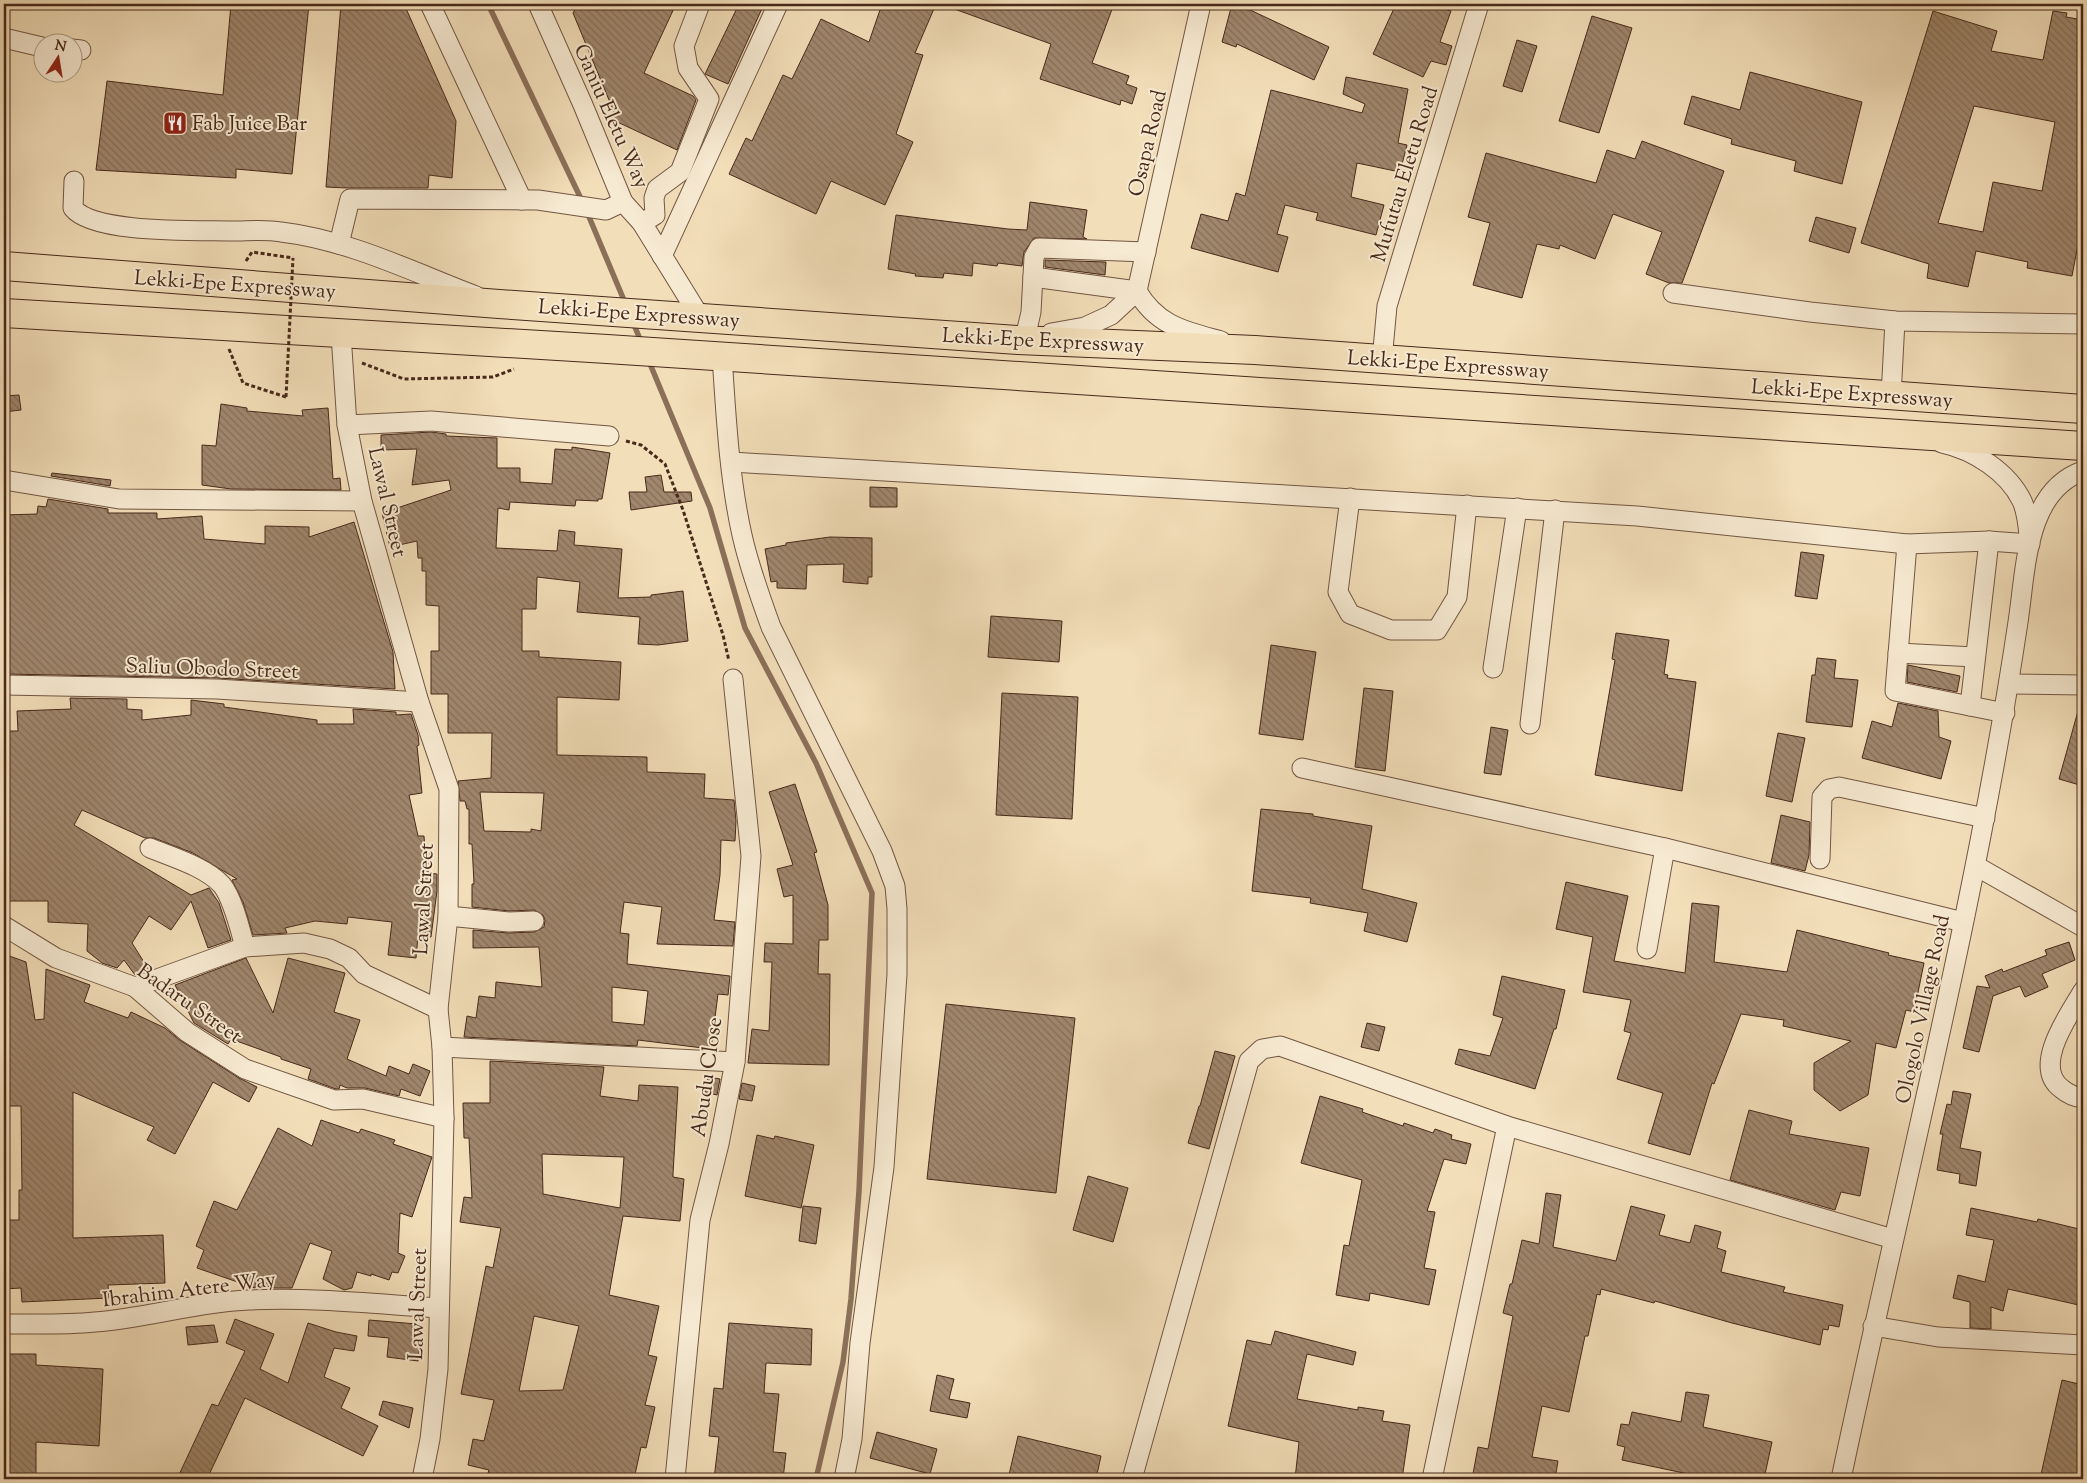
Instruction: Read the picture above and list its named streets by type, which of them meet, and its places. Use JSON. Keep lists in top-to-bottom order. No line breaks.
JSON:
{"streets":{"highway":["Lekki-Epe Expressway"],"street":["Ganiu Eletu Way","Osapa Road","Mufutau Eletu Road","Lawal Street","Saliu Obodo Street","Badaru Street","Ologolo Village Road","Abudu Close","Ibrahim Atere Way"]},"crossings":[["Ganiu Eletu Way","Lekki-Epe Expressway"],["Mufutau Eletu Road","Lekki-Epe Expressway"],["Lekki-Epe Expressway","Lawal Street"],["Lawal Street","Saliu Obodo Street"],["Lawal Street","Badaru Street"],["Lawal Street","Ibrahim Atere Way"]],"places":{"restaurant":["Fab Juice Bar"]},"north":"top"}
